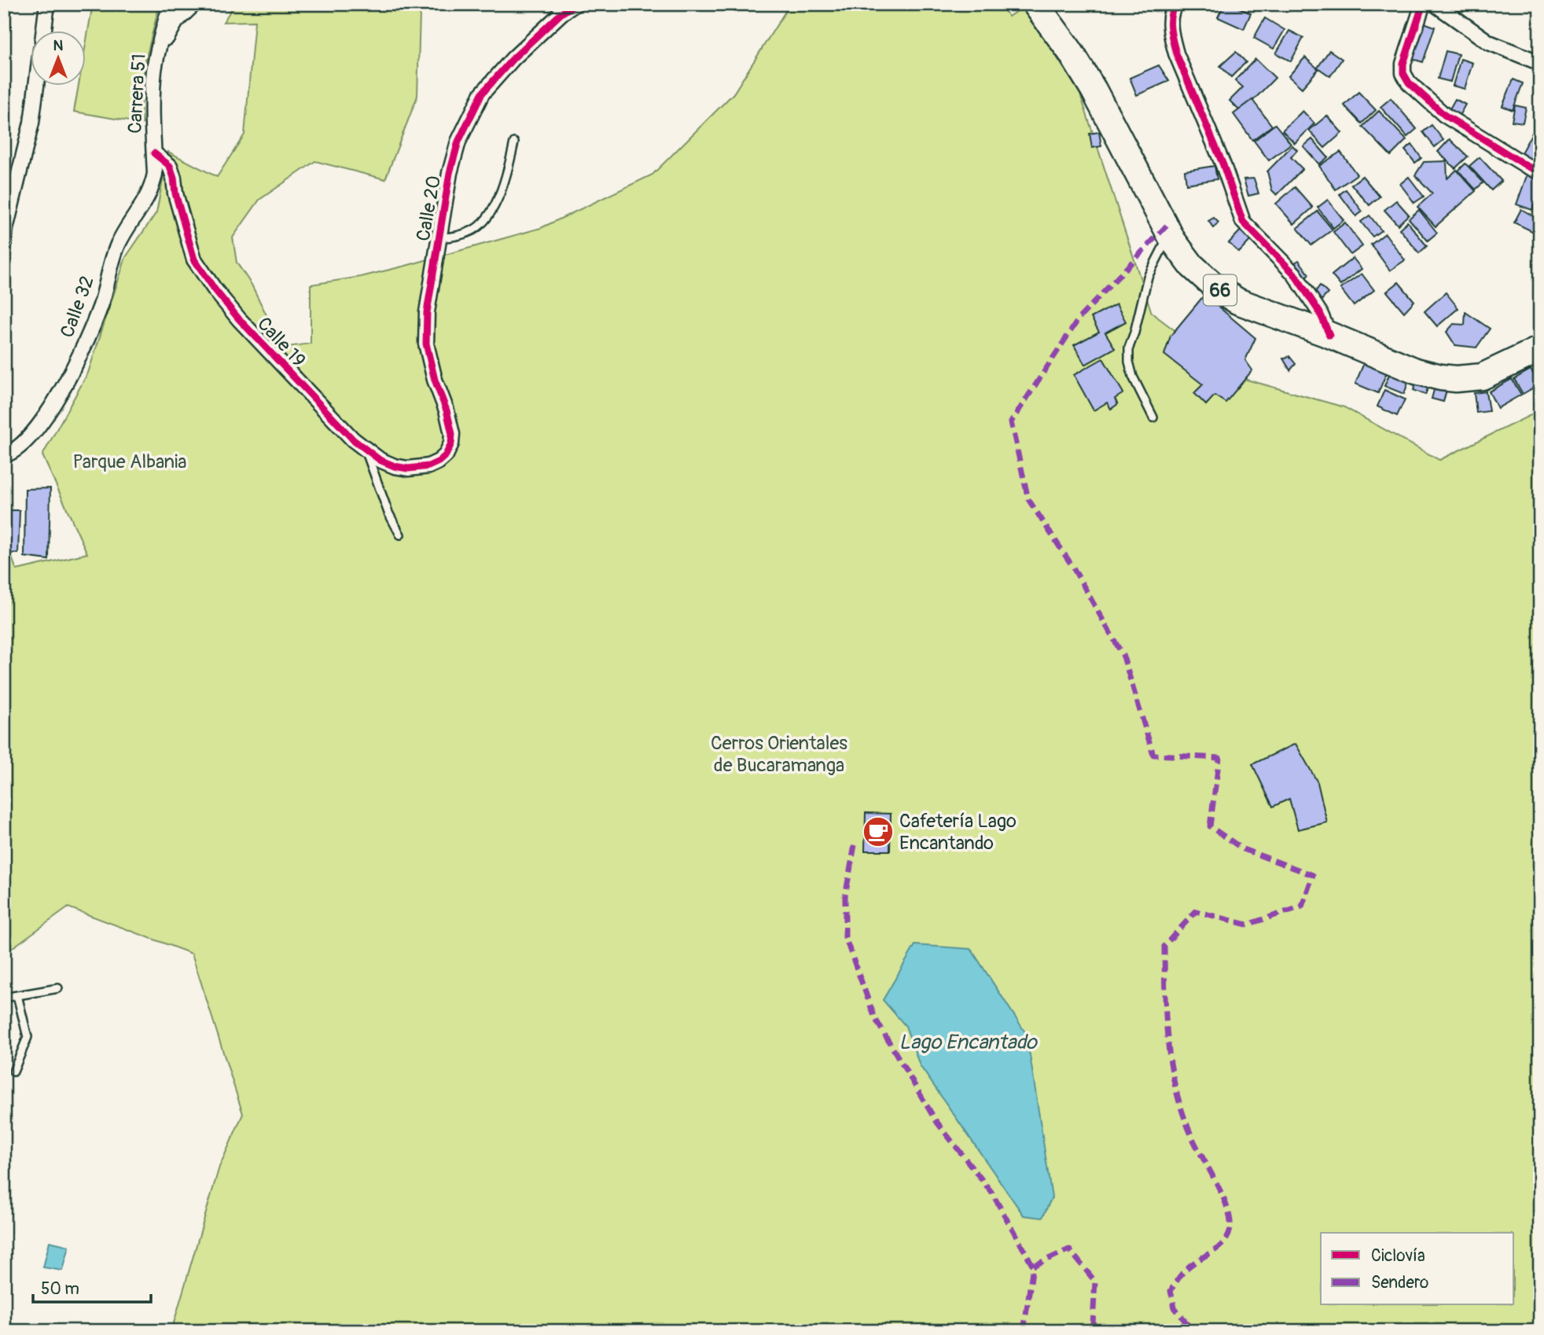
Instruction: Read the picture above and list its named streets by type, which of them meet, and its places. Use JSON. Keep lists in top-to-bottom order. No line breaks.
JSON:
{"streets":{"highway":["66"],"street":["Carrera 51","Calle 20","Calle 32","Calle 19"]},"crossings":[["Carrera 51","Calle 32"],["Carrera 51","Calle 19"],["Calle 20","Calle 19"],["Calle 32","Calle 19"]],"water":["Lago Encantado"],"parks":["Parque Albania","Cerros Orientales de Bucaramanga"],"places":{"cafe":["Cafetería Lago Encantando"]},"legend":["Ciclovía","Sendero"],"scale_bar":"50 m","north":"top"}
